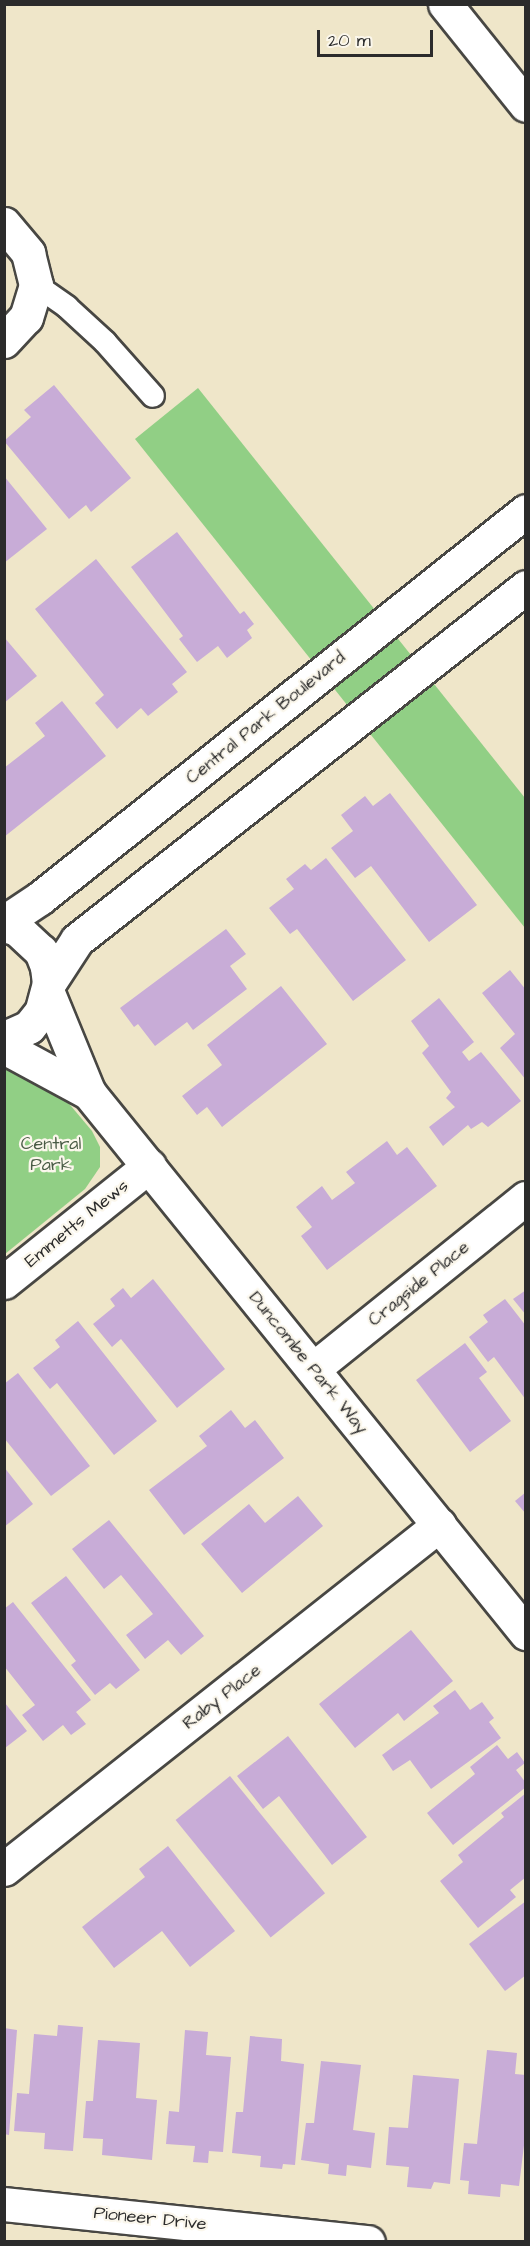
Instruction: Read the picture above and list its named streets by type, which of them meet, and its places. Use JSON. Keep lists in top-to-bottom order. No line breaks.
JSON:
{"streets":{"street":["Central Park Boulevard","Emmetts Mews","Cragside Place","Duncombe Park Way","Raby Place","Pioneer Drive"]},"crossings":[["Central Park Boulevard","Duncombe Park Way"],["Emmetts Mews","Duncombe Park Way"],["Cragside Place","Duncombe Park Way"],["Duncombe Park Way","Raby Place"]],"parks":["Central Park"],"scale_bar":"20 m"}
